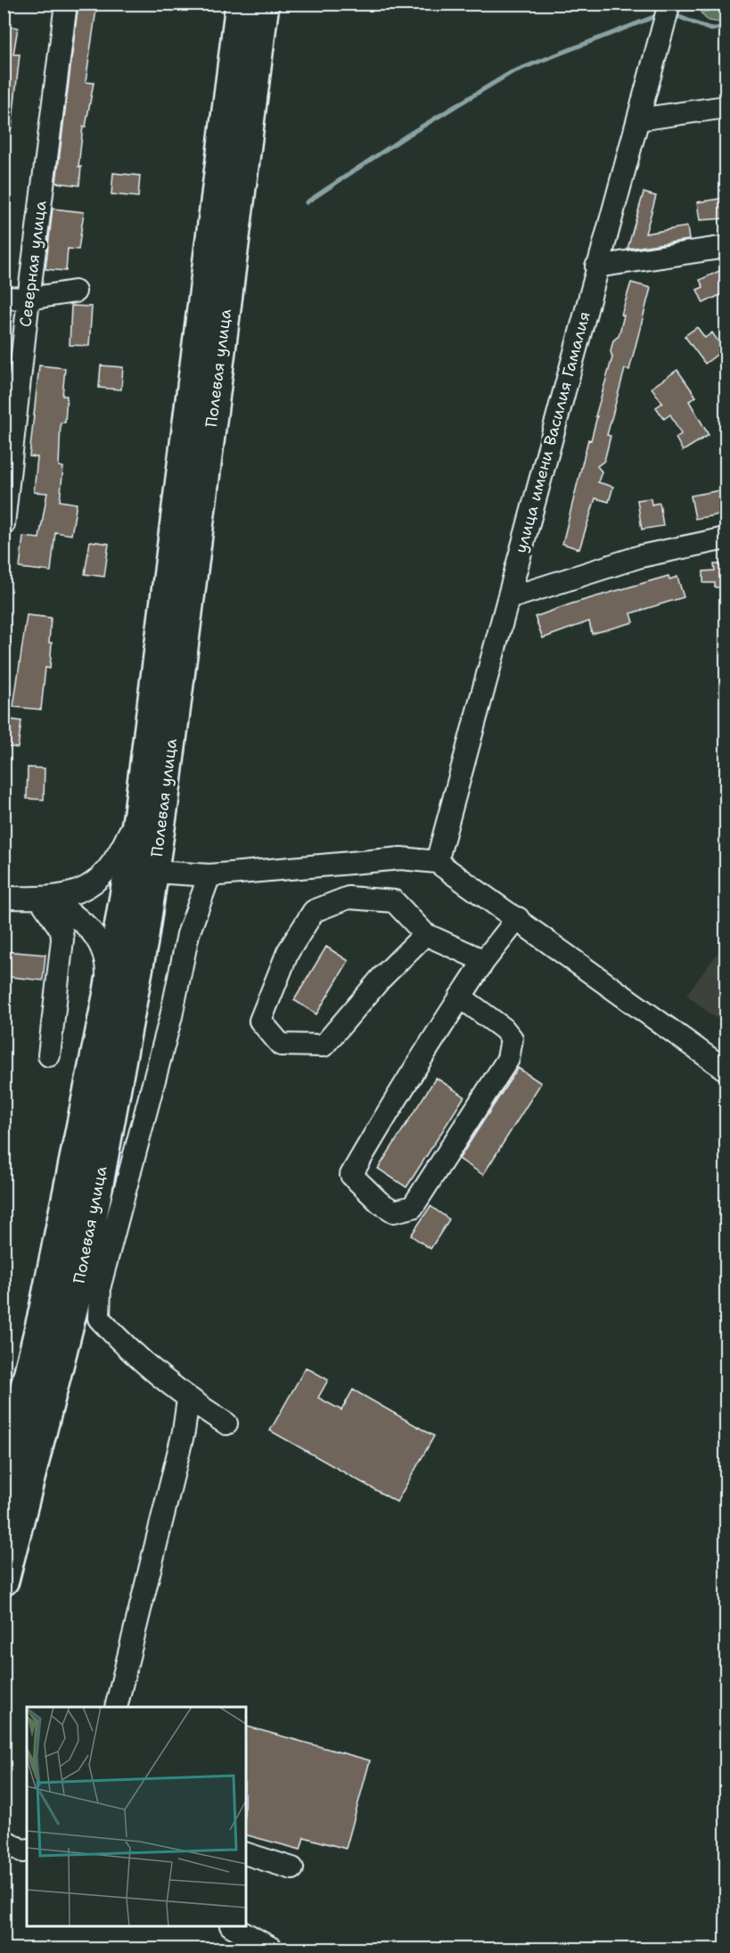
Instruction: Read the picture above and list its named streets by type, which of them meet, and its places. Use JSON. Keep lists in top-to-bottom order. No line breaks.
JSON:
{"streets":{"highway":["Полевая улица"],"street":["Северная улица","улица имени Василия Гамалия"]}}
